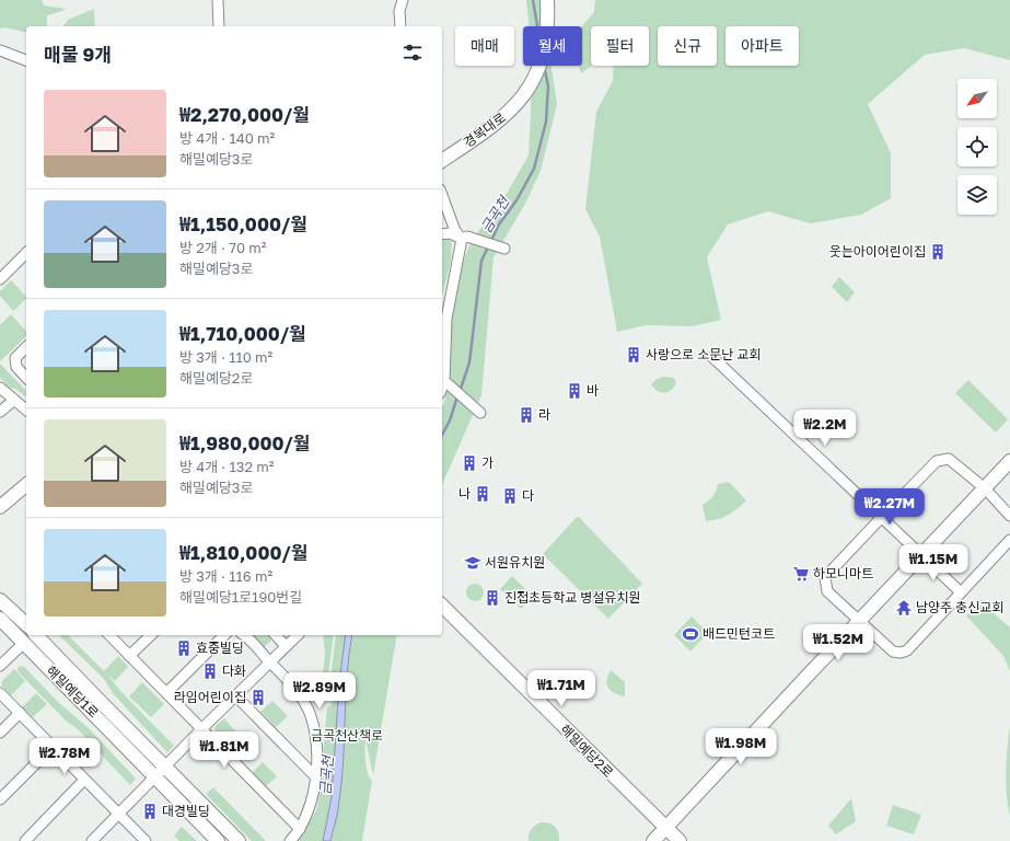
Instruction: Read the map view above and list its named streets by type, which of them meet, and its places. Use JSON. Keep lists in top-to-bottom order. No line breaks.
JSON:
{"streets":{"street":["경복대로","해밀예당1로","해밀예당2로"]},"water":["금곡천"],"parks":["금곡천산책로"],"places":{"building":["웃는아이어린이집","사랑으로 소문난 교회","바","라","가","나","다","진접초등학교 병설유치원","효중빌딩","다화","라임어린이집","대경빌딩"],"school or university":["서원유치원"],"supermarket":["하모니마트"],"temple":["남양주 충신교회"],"sports":["배드민턴코트"]},"north":"bottom left","page":{"chip":["매매","월세","필터","신규","아파트"],"heading":"매물 9개","list":[{"name":"₩2,270,000/월","note":"방 4개 · 140 m² · 해밀예당3로"},{"name":"₩1,150,000/월","note":"방 2개 · 70 m² · 해밀예당3로"},{"name":"₩1,710,000/월","note":"방 3개 · 110 m² · 해밀예당2로"},{"name":"₩1,980,000/월","note":"방 4개 · 132 m² · 해밀예당3로"},{"name":"₩1,810,000/월","note":"방 3개 · 116 m² · 해밀예당1로190번길"}],"price":["₩2.2M","₩2.27M","₩1.15M","₩1.52M","₩1.71M","₩2.89M","₩1.98M","₩1.81M","₩2.78M"]}}
